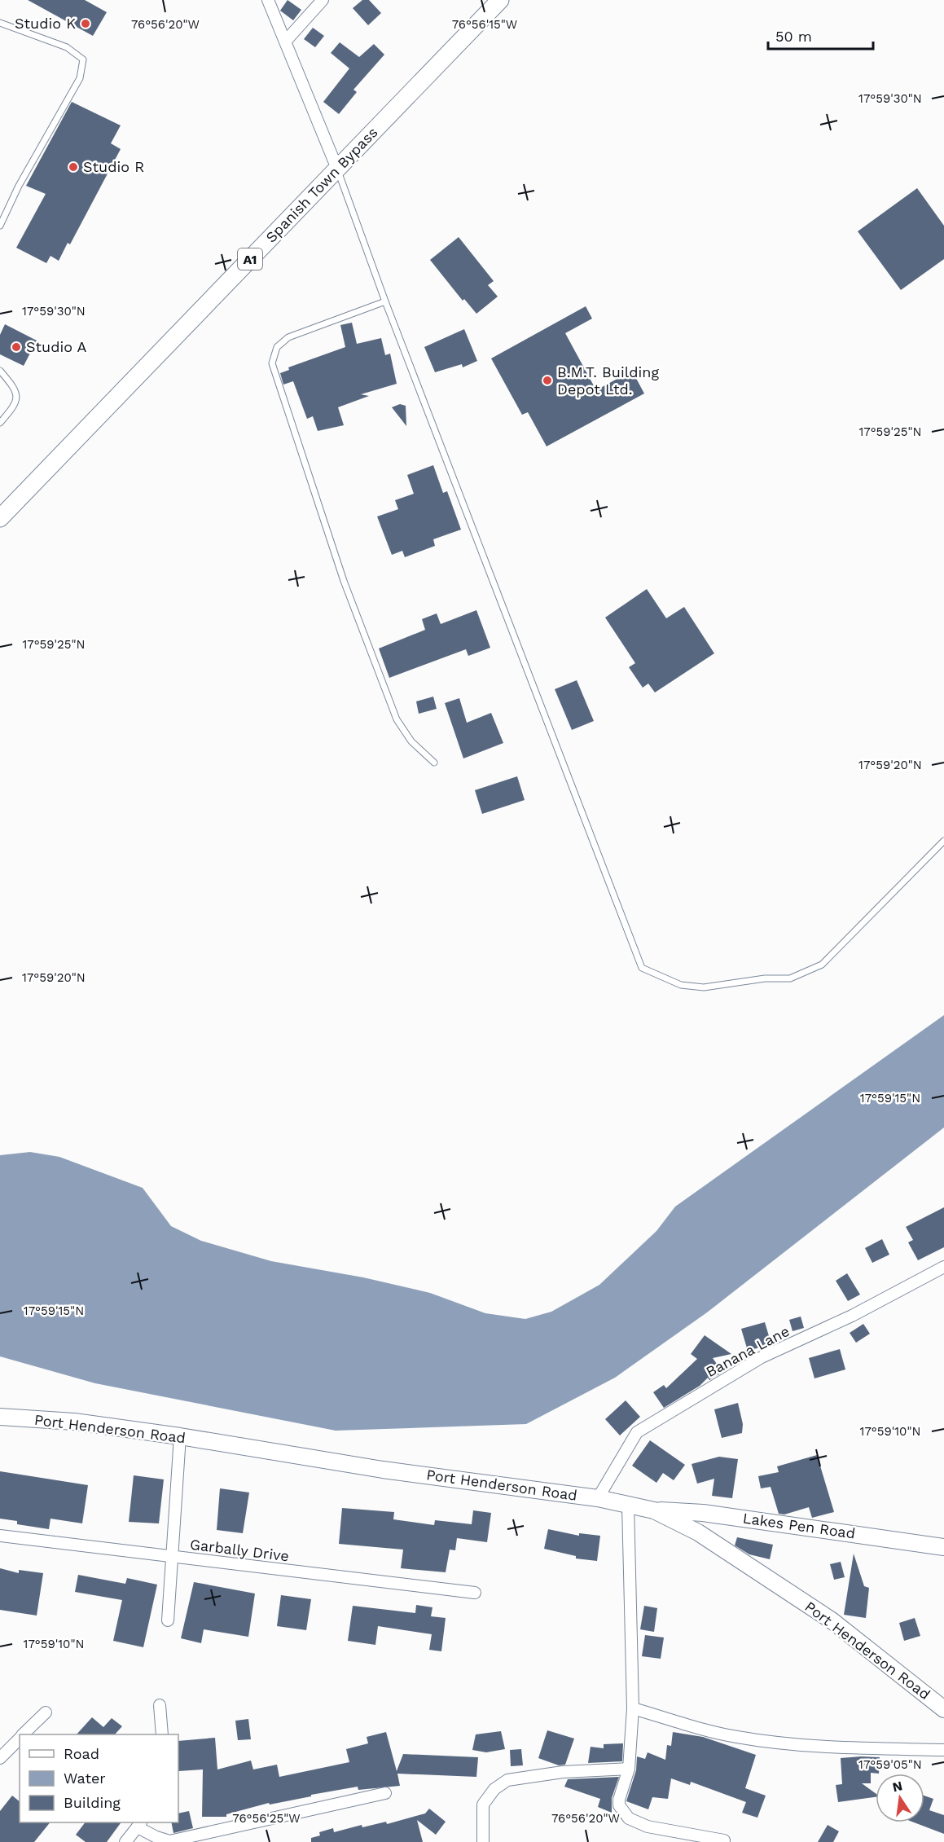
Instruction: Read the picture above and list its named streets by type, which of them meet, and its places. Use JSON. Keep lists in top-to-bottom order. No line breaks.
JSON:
{"streets":{"main road":["Spanish Town Bypass","A1"],"street":["Banana Lane","Port Henderson Road","Lakes Pen Road","Garbally Drive"]},"crossings":[["Banana Lane","Port Henderson Road"],["Port Henderson Road","Lakes Pen Road"]],"places":["Studio K","Studio R","Studio A","B.M.T. Building Depot Ltd."],"legend":["Road","Water","Building"],"scale_bar":"50 m","north":"top","coordinates":["76°56'20\"W","76°56'15\"W","17°59'30\"N","17°59'25\"N","17°59'20\"N","17°59'15\"N","17°59'10\"N","17°59'05\"N","76°56'25\"W"]}
